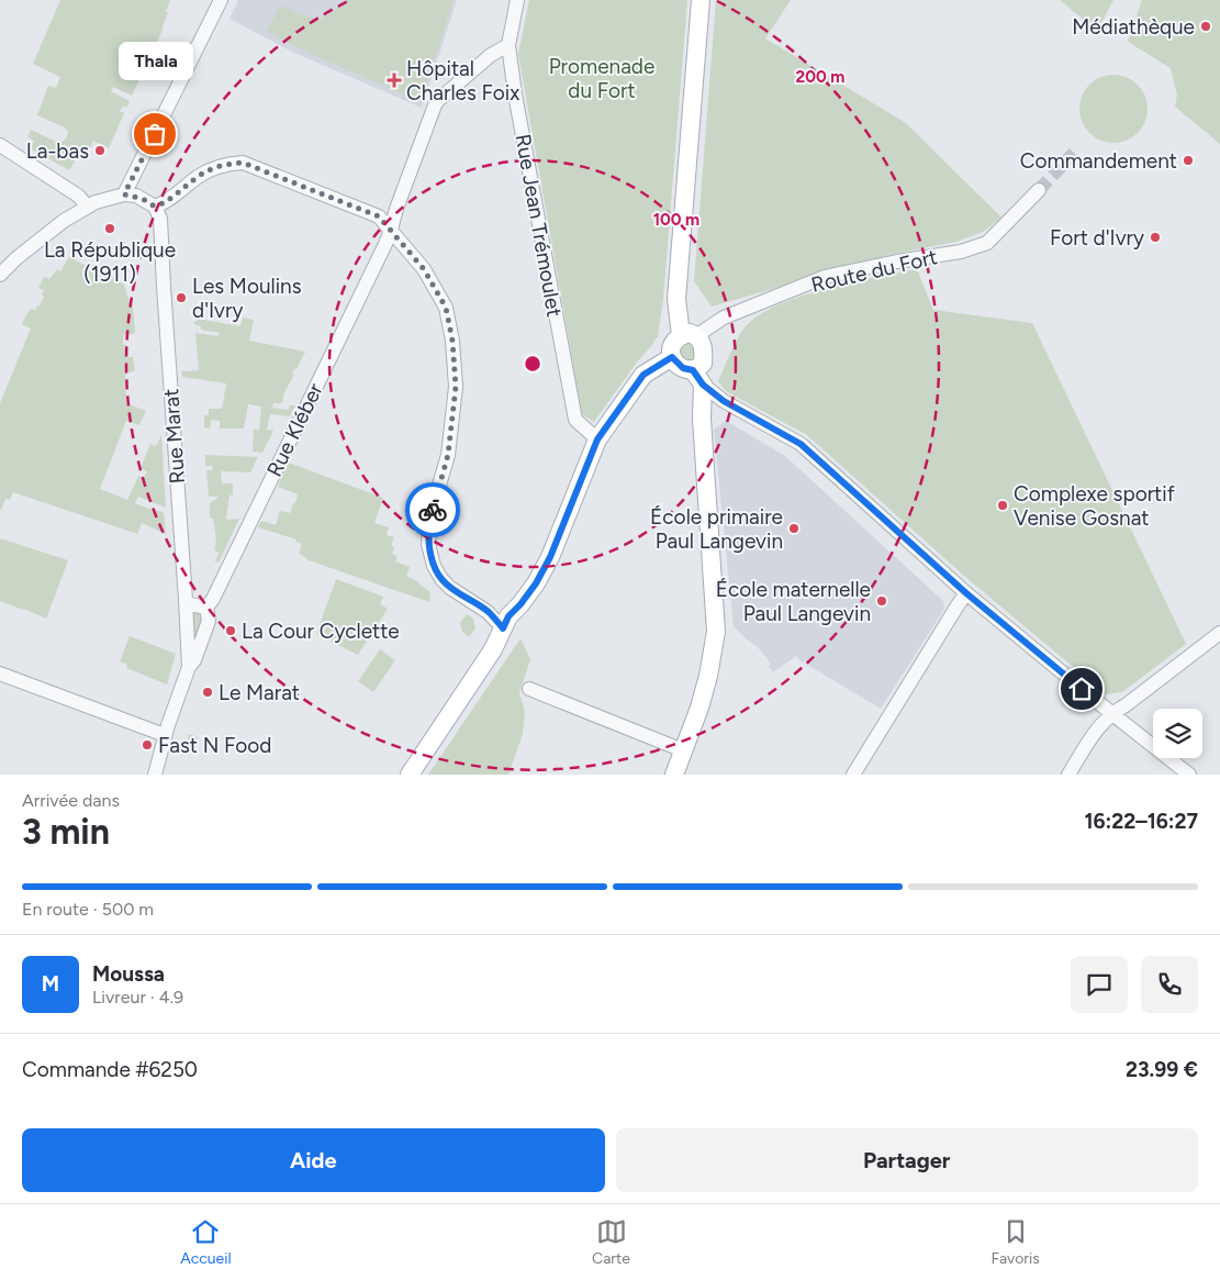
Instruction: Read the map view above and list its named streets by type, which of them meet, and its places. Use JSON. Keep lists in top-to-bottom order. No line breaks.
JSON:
{"streets":{"street":["Rue Jean Trémoulet","Route du Fort","Rue Kléber","Rue Marat"]},"crossings":[["Rue Jean Trémoulet","Rue Kléber"],["Rue Kléber","Rue Marat"]],"parks":["Promenade du Fort"],"places":{"other":["Médiathèque","Thala","La-bas","Commandement","La République (1911)","Fort d'Ivry","Les Moulins d'Ivry","Complexe sportif Venise Gosnat","École primaire Paul Langevin","École maternelle Paul Langevin","La Cour Cyclette","Le Marat","Fast N Food"],"health":["Hôpital Charles Foix"]},"page":{"bubble":"Thala","heading":["3 min","Arrivée dans","16:22–16:27"],"panel":["Moussa","Livreur · 4.9","Commande #6250","23.99 €"],"bar":"En route · 500 m","round":"M","buttons":["Aide","Partager"],"tabs":["Accueil","Carte","Favoris"]},"rings":["200 m","100 m"]}
